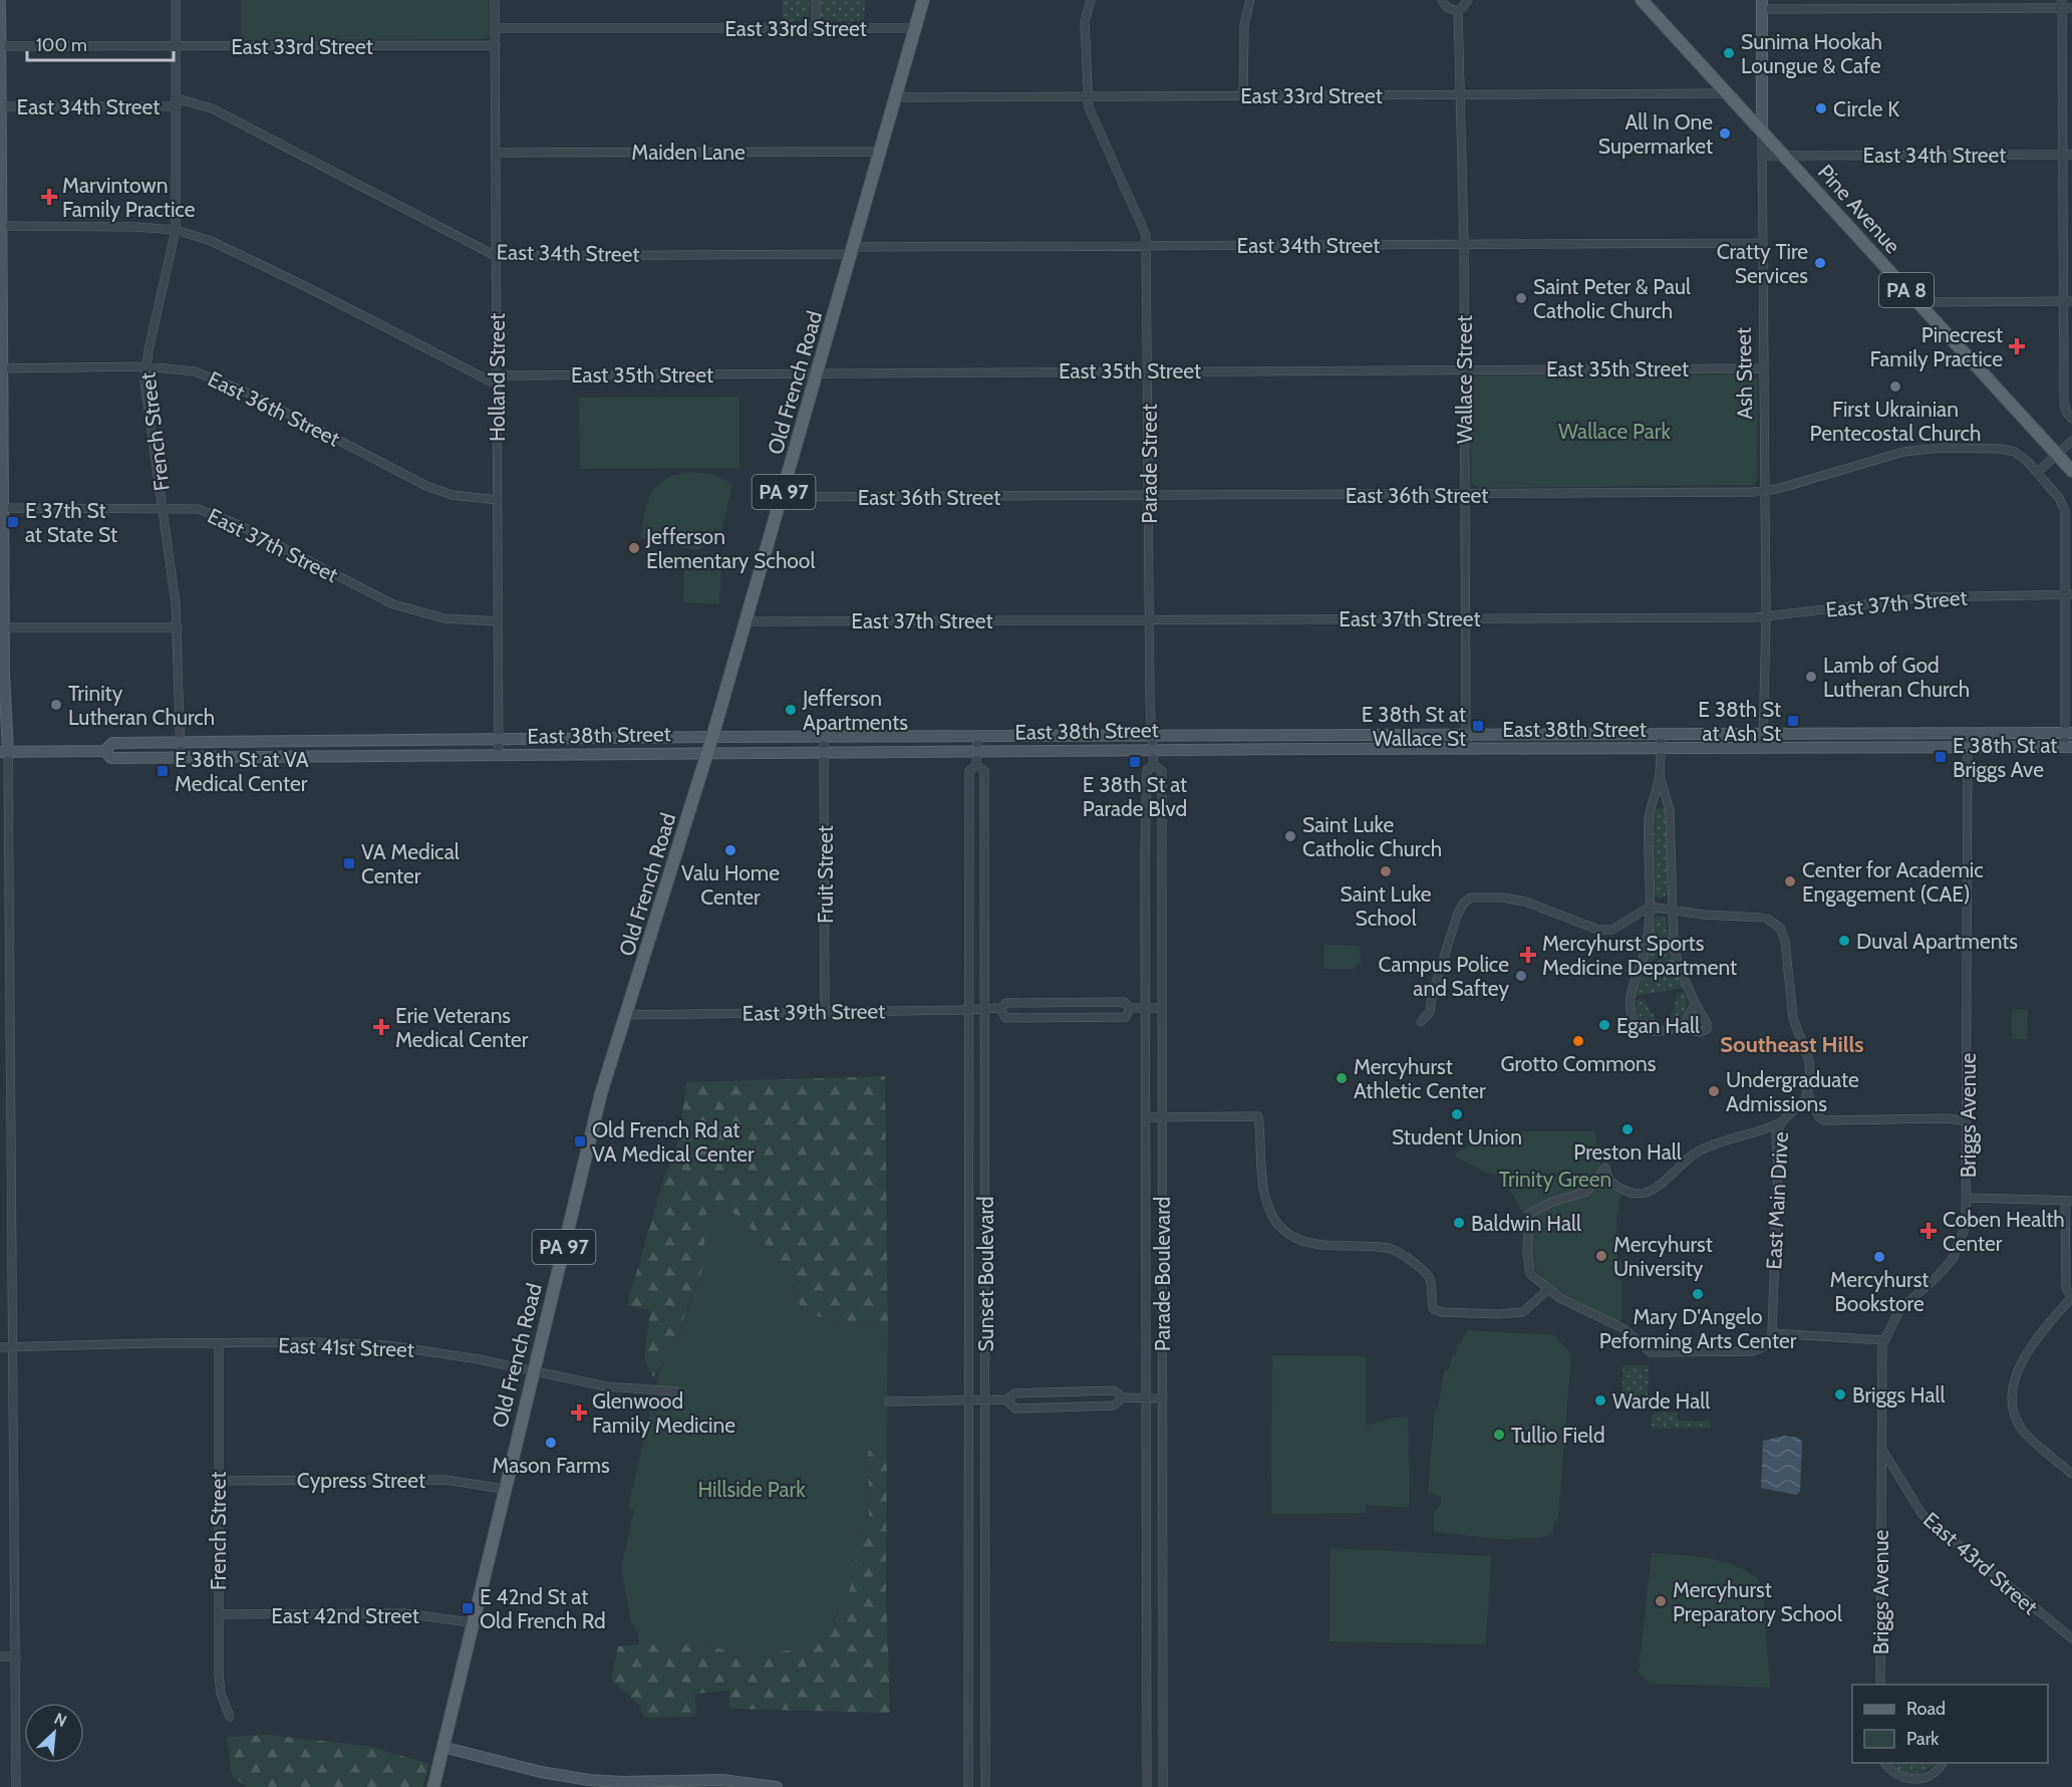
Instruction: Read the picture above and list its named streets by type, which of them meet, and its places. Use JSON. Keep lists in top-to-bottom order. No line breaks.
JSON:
{"streets":{"main road":["Pine Avenue","PA 8","Ash Street","Old French Road","PA 97","East 38th Street"],"street":["East 33rd Street","East 34th Street","Maiden Lane","East 35th Street","Holland Street","Wallace Street","East 36th Street","French Street","Parade Street","East 37th Street","Fruit Street","East 39th Street","Briggs Avenue","East Main Drive","Sunset Boulevard","Parade Boulevard","East 41st Street","Cypress Street","East 43rd Street","East 42nd Street"]},"crossings":[["East 33rd Street","Pine Avenue"],["East 33rd Street","Holland Street"],["East 33rd Street","Wallace Street"],["East 33rd Street","Old French Road"],["East 33rd Street","French Street"],["East 33rd Street","Parade Street"],["East 34th Street","Pine Avenue"],["East 34th Street","Ash Street"],["East 34th Street","Holland Street"],["East 34th Street","Wallace Street"],["East 34th Street","Old French Road"],["East 34th Street","French Street"],["East 34th Street","Parade Street"],["Maiden Lane","Holland Street"],["Maiden Lane","Old French Road"],["Pine Avenue","Ash Street"],["East 35th Street","Ash Street"],["East 35th Street","Holland Street"],["East 35th Street","Wallace Street"],["East 35th Street","Old French Road"],["East 35th Street","Parade Street"],["Ash Street","East 36th Street"],["Ash Street","East 37th Street"],["Ash Street","East 38th Street"],["Holland Street","East 36th Street"],["Holland Street","East 37th Street"],["Holland Street","East 38th Street"],["Wallace Street","East 36th Street"],["Wallace Street","East 37th Street"],["Wallace Street","East 38th Street"],["Old French Road","East 36th Street"],["Old French Road","East 37th Street"],["Old French Road","East 38th Street"],["Old French Road","East 39th Street"],["Old French Road","East 41st Street"],["Old French Road","Cypress Street"],["Old French Road","East 42nd Street"],["East 36th Street","French Street"],["East 36th Street","Parade Street"],["East 36th Street","East 37th Street"],["East 36th Street","East 38th Street"],["French Street","East 37th Street"],["French Street","East 38th Street"],["French Street","East 41st Street"],["French Street","Cypress Street"],["French Street","East 42nd Street"],["Parade Street","East 37th Street"],["Parade Street","East 38th Street"],["Parade Street","Parade Boulevard"],["East 38th Street","Fruit Street"],["East 38th Street","Briggs Avenue"],["East 38th Street","Sunset Boulevard"],["East 38th Street","Parade Boulevard"],["Fruit Street","East 39th Street"],["East 39th Street","Sunset Boulevard"],["East 39th Street","Parade Boulevard"],["Briggs Avenue","East 43rd Street"]],"districts":["Southeast Hills"],"parks":["Wallace Park","Trinity Green","Hillside Park"],"places":{"other":["Sunima Hookah Loungue & Cafe","Circle K","All In One Supermarket","Cratty Tire Services","Saint Peter & Paul Catholic Church","First Ukrainian Pentecostal Church","Jefferson Elementary School","Lamb of God Lutheran Church","Trinity Lutheran Church","Jefferson Apartments","Saint Luke Catholic Church","Valu Home Center","Saint Luke School","Center for Academic Engagement (CAE)","Duval Apartments","Campus Police and Saftey","Egan Hall","Grotto Commons","Mercyhurst Athletic Center","Undergraduate Admissions","Student Union","Preston Hall","Baldwin Hall","Mercyhurst University","Mercyhurst Bookstore","Mary D'Angelo Peforming Arts Center","Briggs Hall","Warde Hall","Tullio Field","Mason Farms","Mercyhurst Preparatory School"],"health":["Marvintown Family Practice","Pinecrest Family Practice","Mercyhurst Sports Medicine Department","Erie Veterans Medical Center","Coben Health Center","Glenwood Family Medicine"],"transit":["E 37th St at State St","E 38th St at Ash St","E 38th St at Wallace St","E 38th St at Briggs Ave","E 38th St at Parade Blvd","E 38th St at VA Medical Center","VA Medical Center","Old French Rd at VA Medical Center","E 42nd St at Old French Rd"]},"legend":["Road","Park"],"scale_bar":"100 m","north":"top right"}
